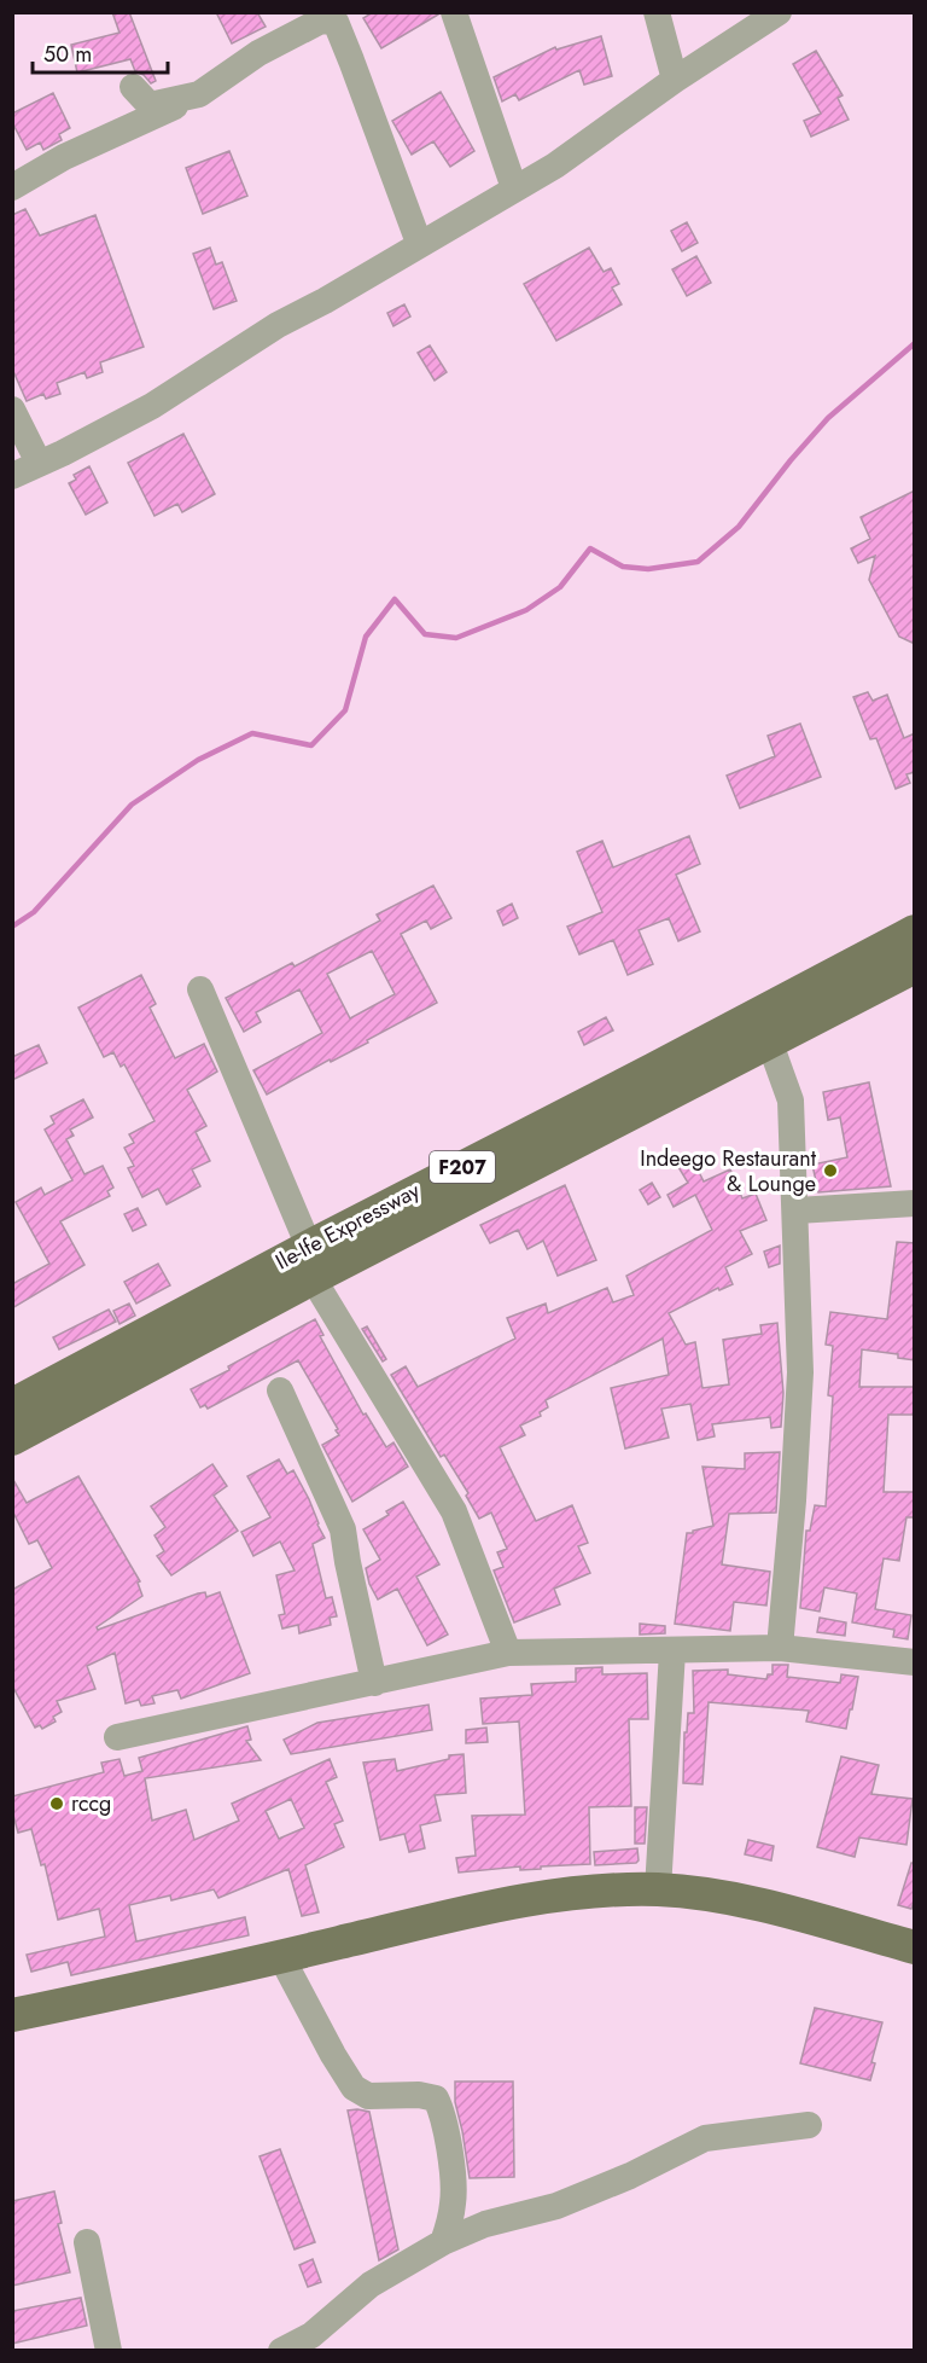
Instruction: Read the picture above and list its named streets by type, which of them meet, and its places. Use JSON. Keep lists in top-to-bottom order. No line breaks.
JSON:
{"streets":{"main road":["F207","Ile-Ife Expressway"]},"places":["Indeego Restaurant & Lounge","rccg"],"scale_bar":"50 m"}
